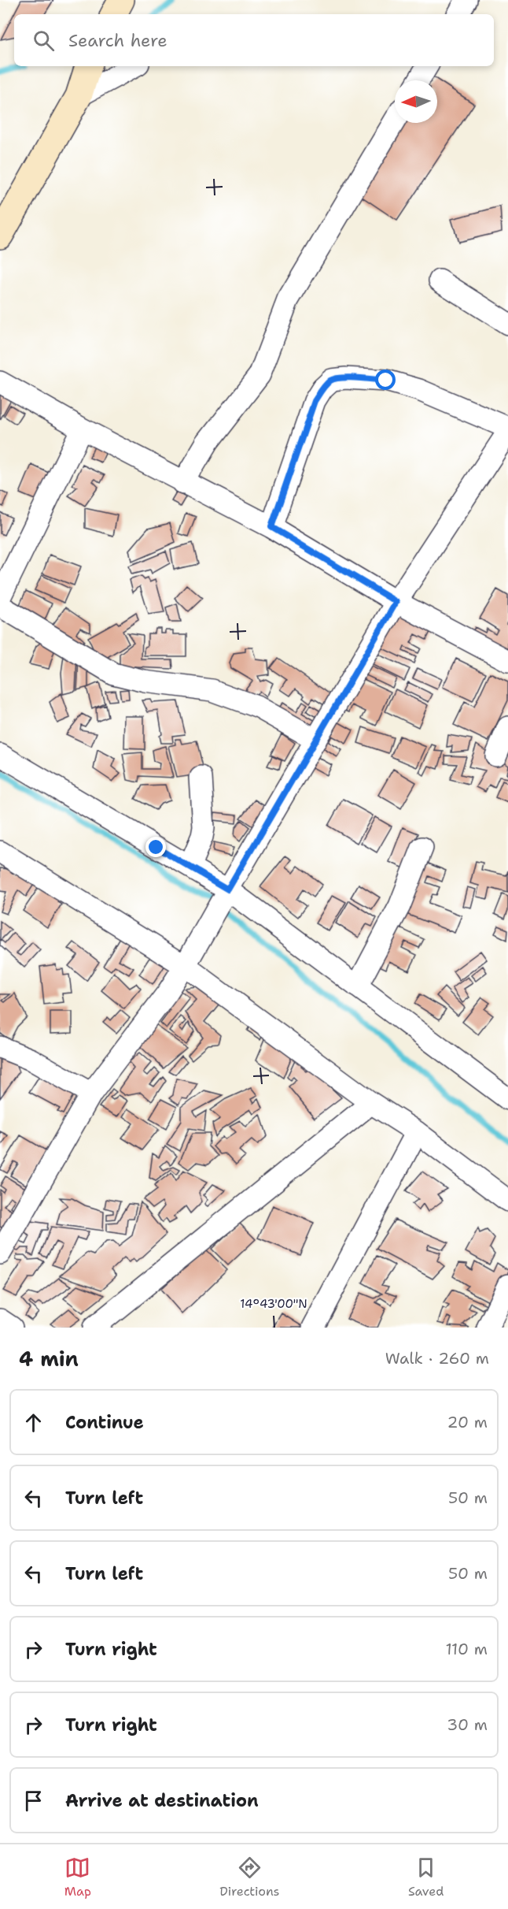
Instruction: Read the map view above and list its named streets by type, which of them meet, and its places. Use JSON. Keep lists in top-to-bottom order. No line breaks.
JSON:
{"north":"left","page":{"search":"Search here","heading":["4 min","Walk · 260 m"],"list":[["Continue","20 m"],["Turn left","50 m"],["Turn left","50 m"],["Turn right","110 m"],["Turn right","30 m"],"Arrive at destination"],"nav":["Map","Directions","Saved"]},"coordinates":["14°43'00\"N"]}
